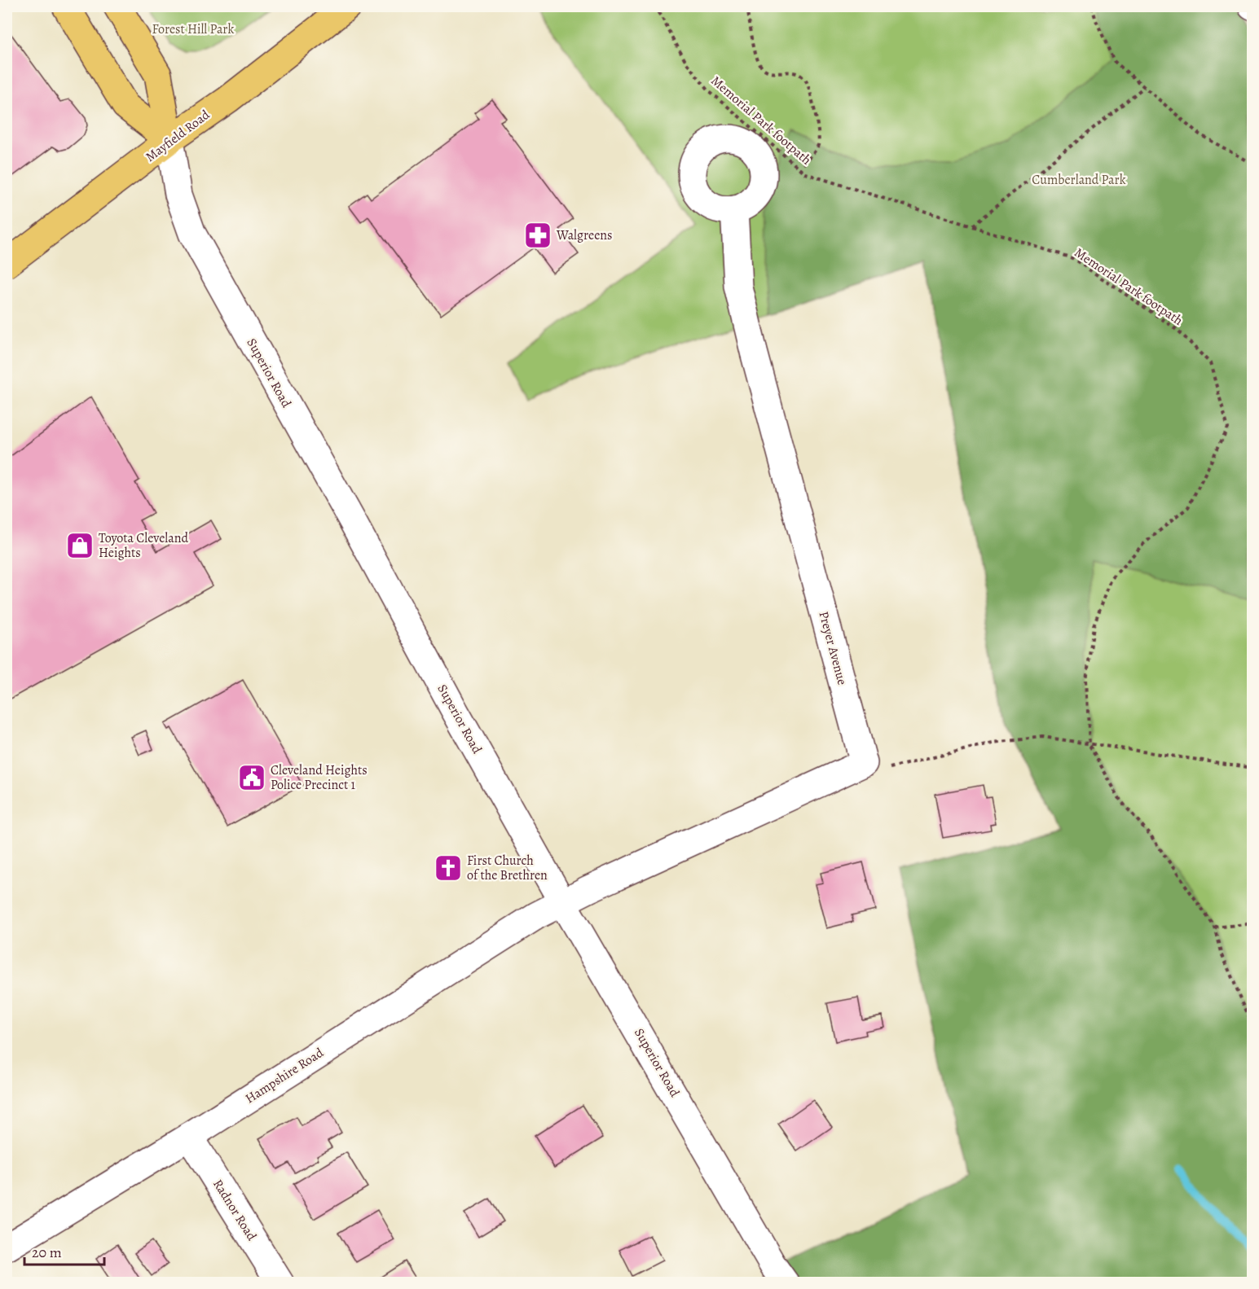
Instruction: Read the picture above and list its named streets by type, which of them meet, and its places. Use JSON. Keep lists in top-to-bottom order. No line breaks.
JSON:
{"streets":{"main road":["Mayfield Road","Superior Road"],"street":["Preyer Avenue","Hampshire Road","Radnor Road"],"path":["Memorial Park footpath"]},"crossings":[["Mayfield Road","Superior Road"],["Superior Road","Preyer Avenue"],["Superior Road","Hampshire Road"],["Preyer Avenue","Hampshire Road"],["Hampshire Road","Radnor Road"]],"parks":["Forest Hill Park","Cumberland Park"],"places":{"pharmacy":["Walgreens"],"shop":["Toyota Cleveland Heights"],"public building":["Cleveland Heights Police Precinct 1"],"church":["First Church of the Brethren"]},"scale_bar":"20 m"}
